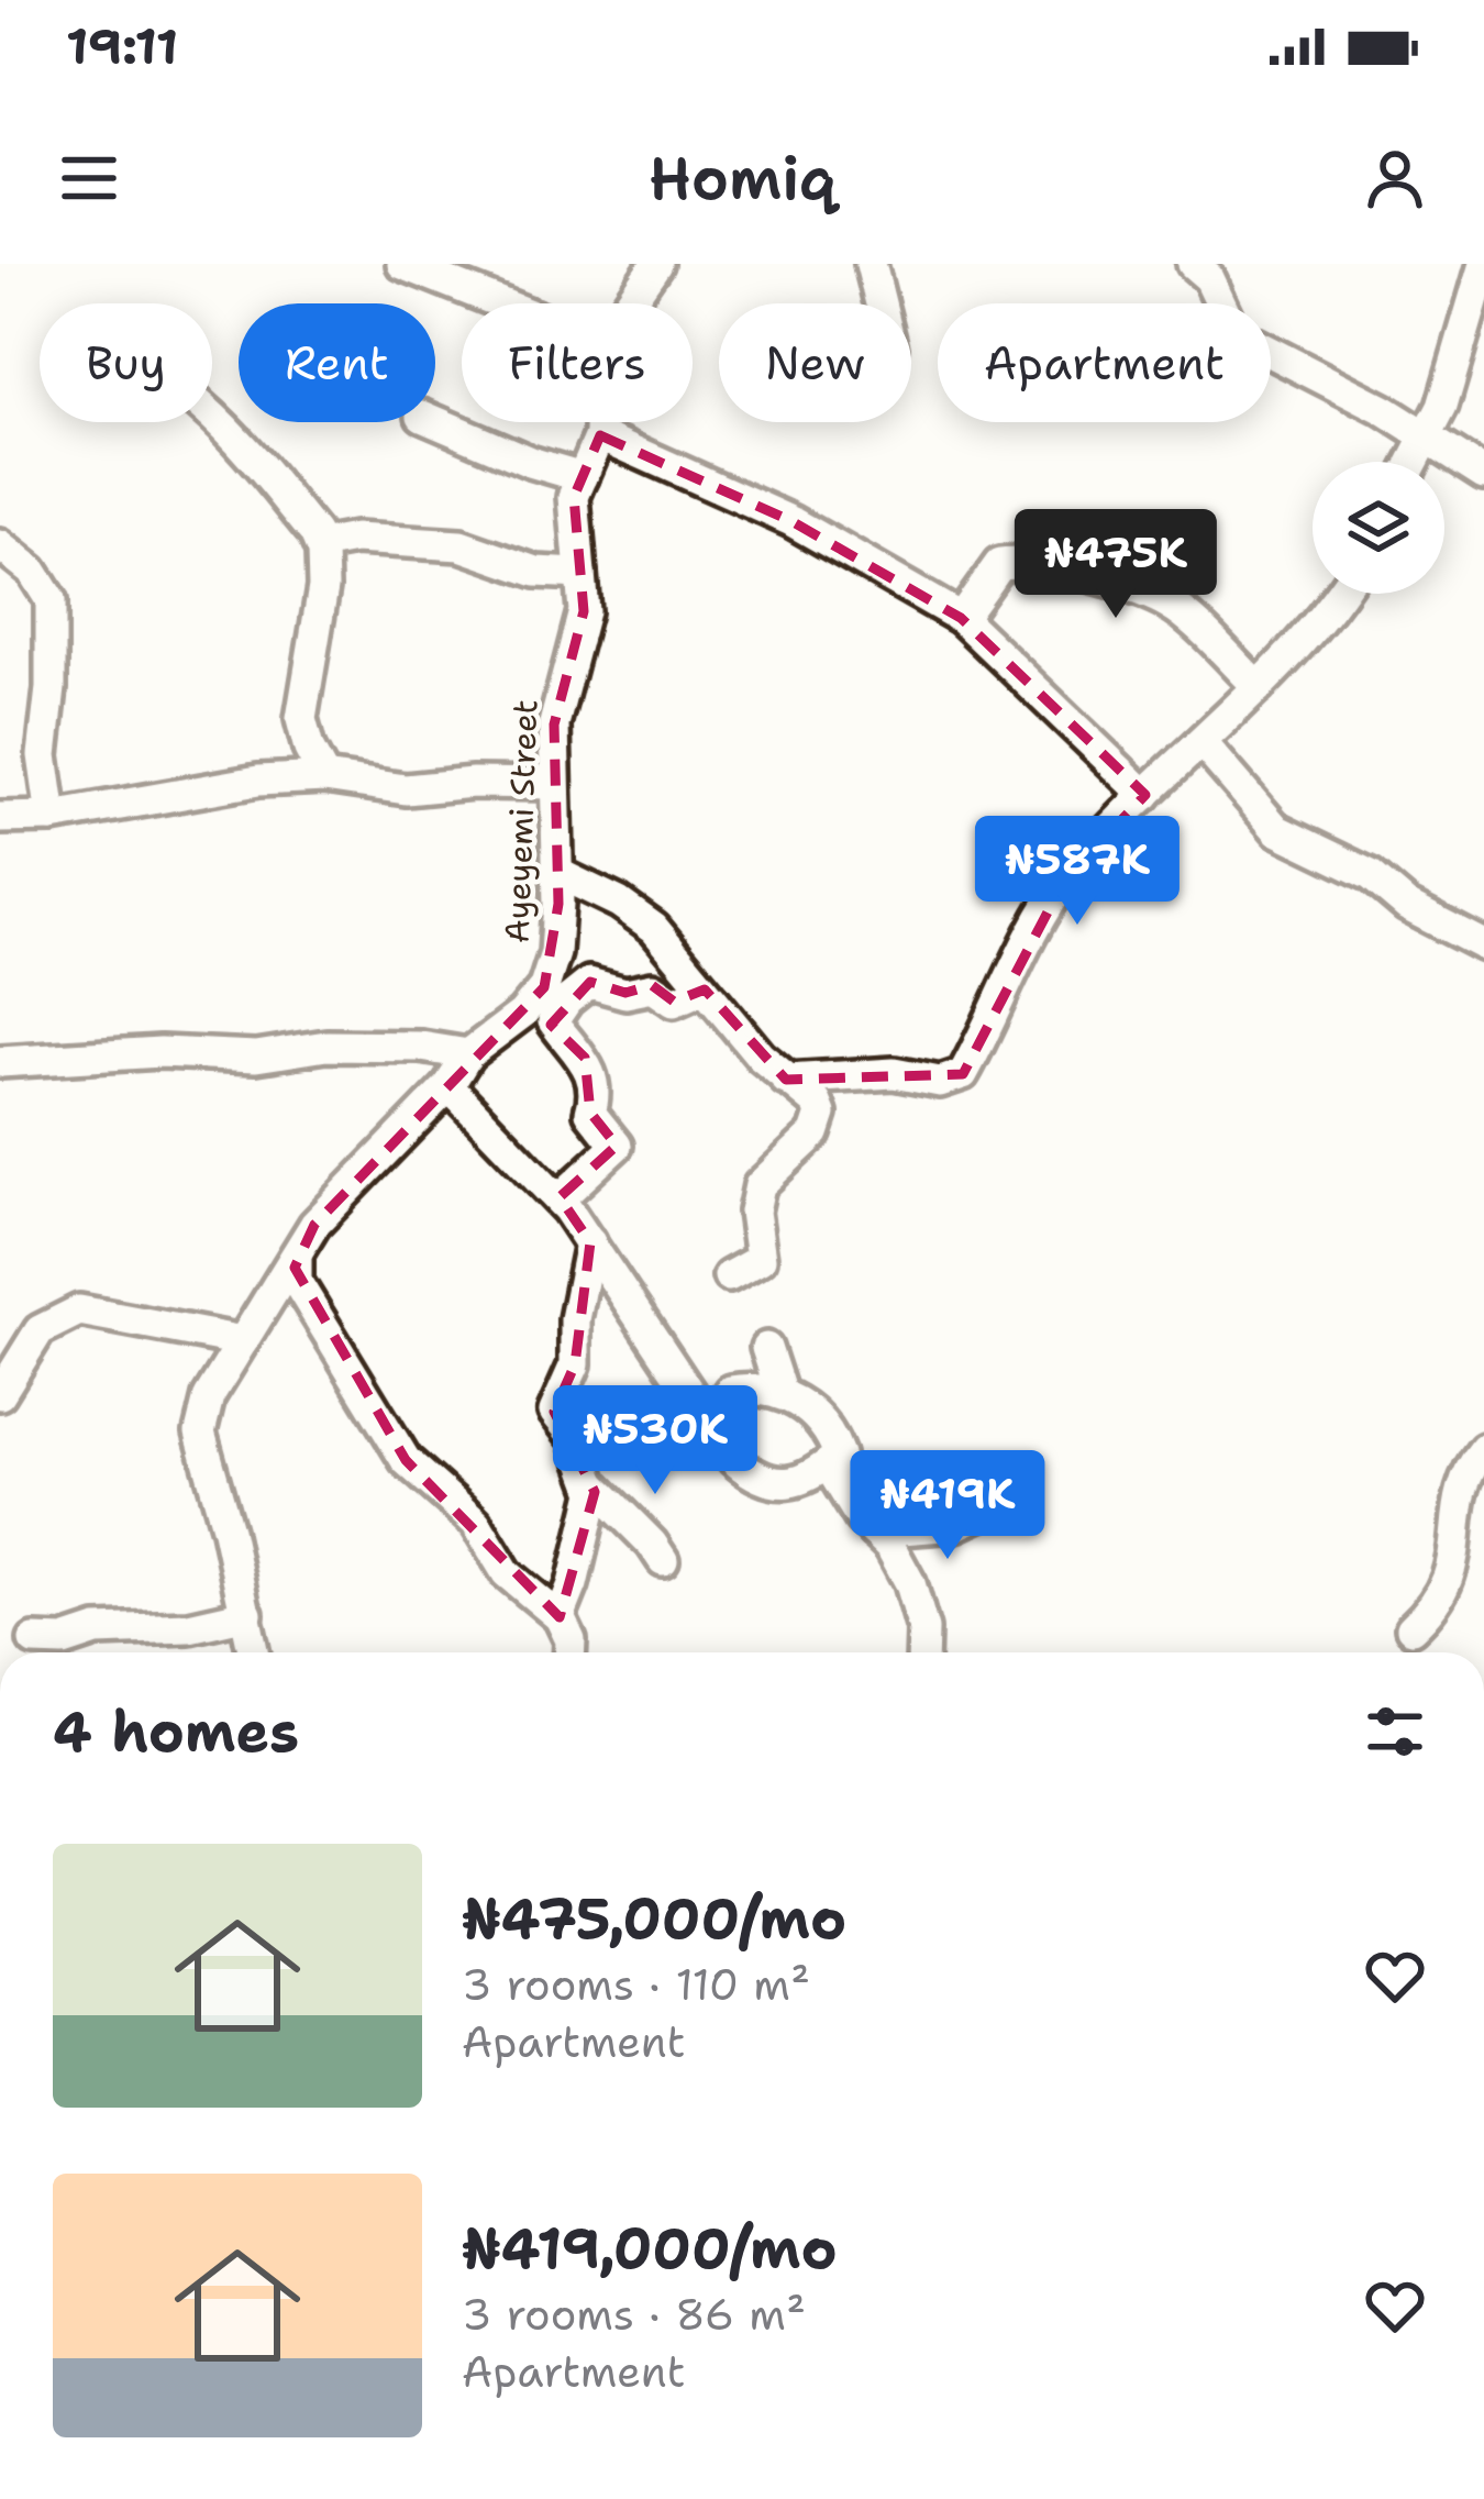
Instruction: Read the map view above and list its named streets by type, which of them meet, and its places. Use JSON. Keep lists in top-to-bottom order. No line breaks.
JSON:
{"streets":{"street":["Ayeyemi Street"]},"page":{"status":"19:11","header":"Homiq","chip":["Buy","Rent","Filters","New","Apartment"],"price":["₦475K","₦587K","₦530K","₦419K"],"heading":"4 homes","list":[{"name":"₦475,000/mo","note":"3 rooms · 110 m² · Apartment"},{"name":"₦419,000/mo","note":"3 rooms · 86 m² · Apartment"}]}}
